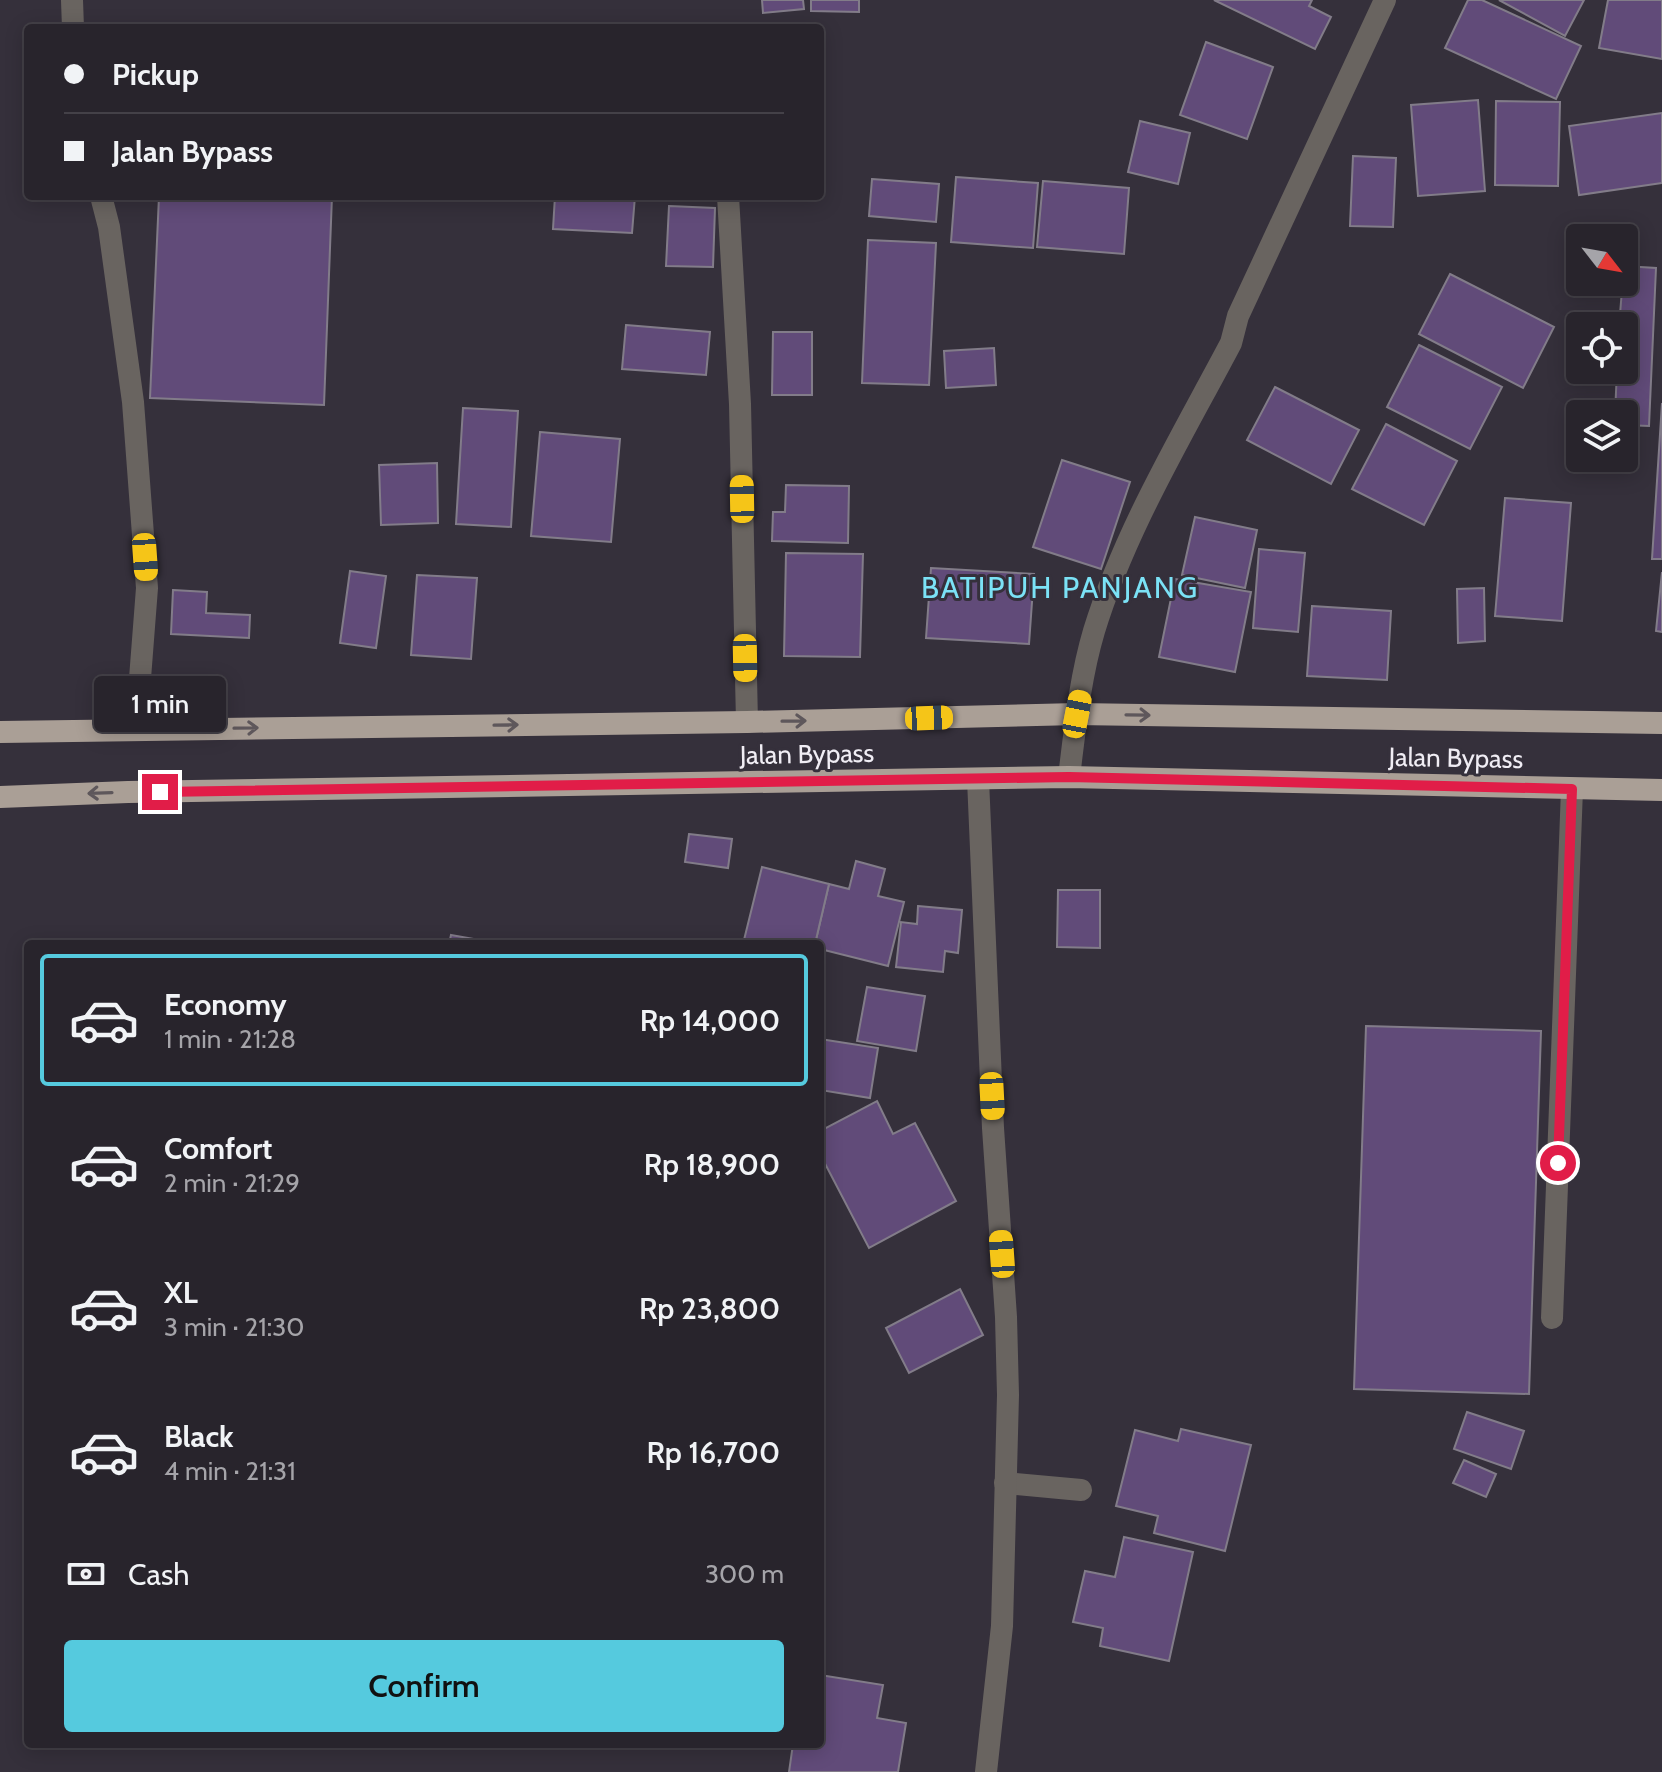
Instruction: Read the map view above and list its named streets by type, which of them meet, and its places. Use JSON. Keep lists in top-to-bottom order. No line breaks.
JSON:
{"streets":{"highway":["Jalan Bypass"]},"districts":["BATIPUH PANJANG"],"north":"bottom right","page":{"banner":["Pickup","Jalan Bypass"],"bubble":"1 min","list":[{"name":"Economy","note":"1 min · 21:28","value":"Rp 14,000"},{"name":"Comfort","note":"2 min · 21:29","value":"Rp 18,900"},{"name":"XL","note":"3 min · 21:30","value":"Rp 23,800"},{"name":"Black","note":"4 min · 21:31","value":"Rp 16,700"}],"pay":["Cash","300 m"],"buttons":"Confirm"}}
